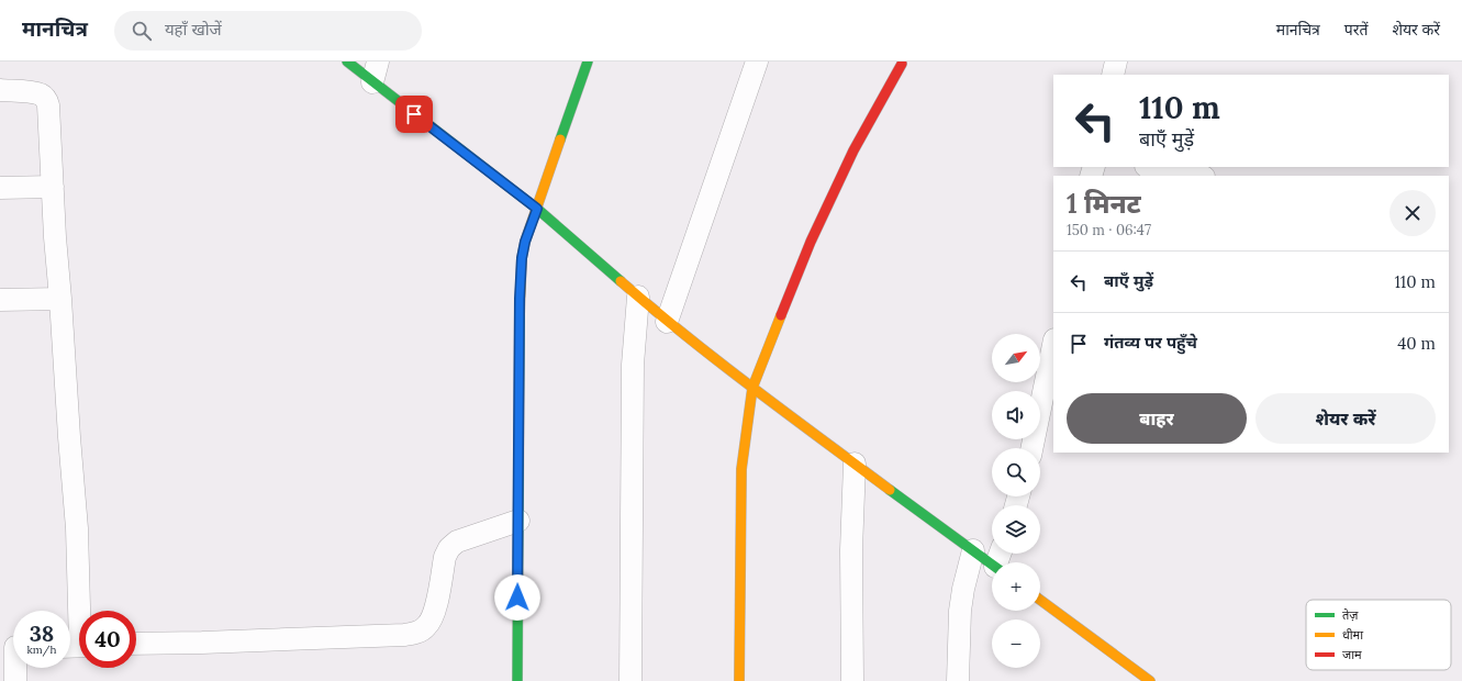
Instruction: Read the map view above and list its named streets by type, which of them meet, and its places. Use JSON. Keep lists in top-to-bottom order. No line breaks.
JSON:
{"legend":["तेज़","धीमा","जाम"],"north":"top right","page":{"header":"मानचित्र","search":"यहाँ खोजें","nav":["मानचित्र","परतें","शेयर करें"],"turn":["110 m","बाएँ मुड़ें"],"heading":["1 मिनट","150 m · 06:47"],"list":[{"name":"बाएँ मुड़ें","value":"110 m"},{"name":"गंतव्य पर पहुँचे","value":"40 m"}],"map_buttons":["+","−"],"buttons":["बाहर","शेयर करें"],"speed":"38 km/h","limit":"40"}}
